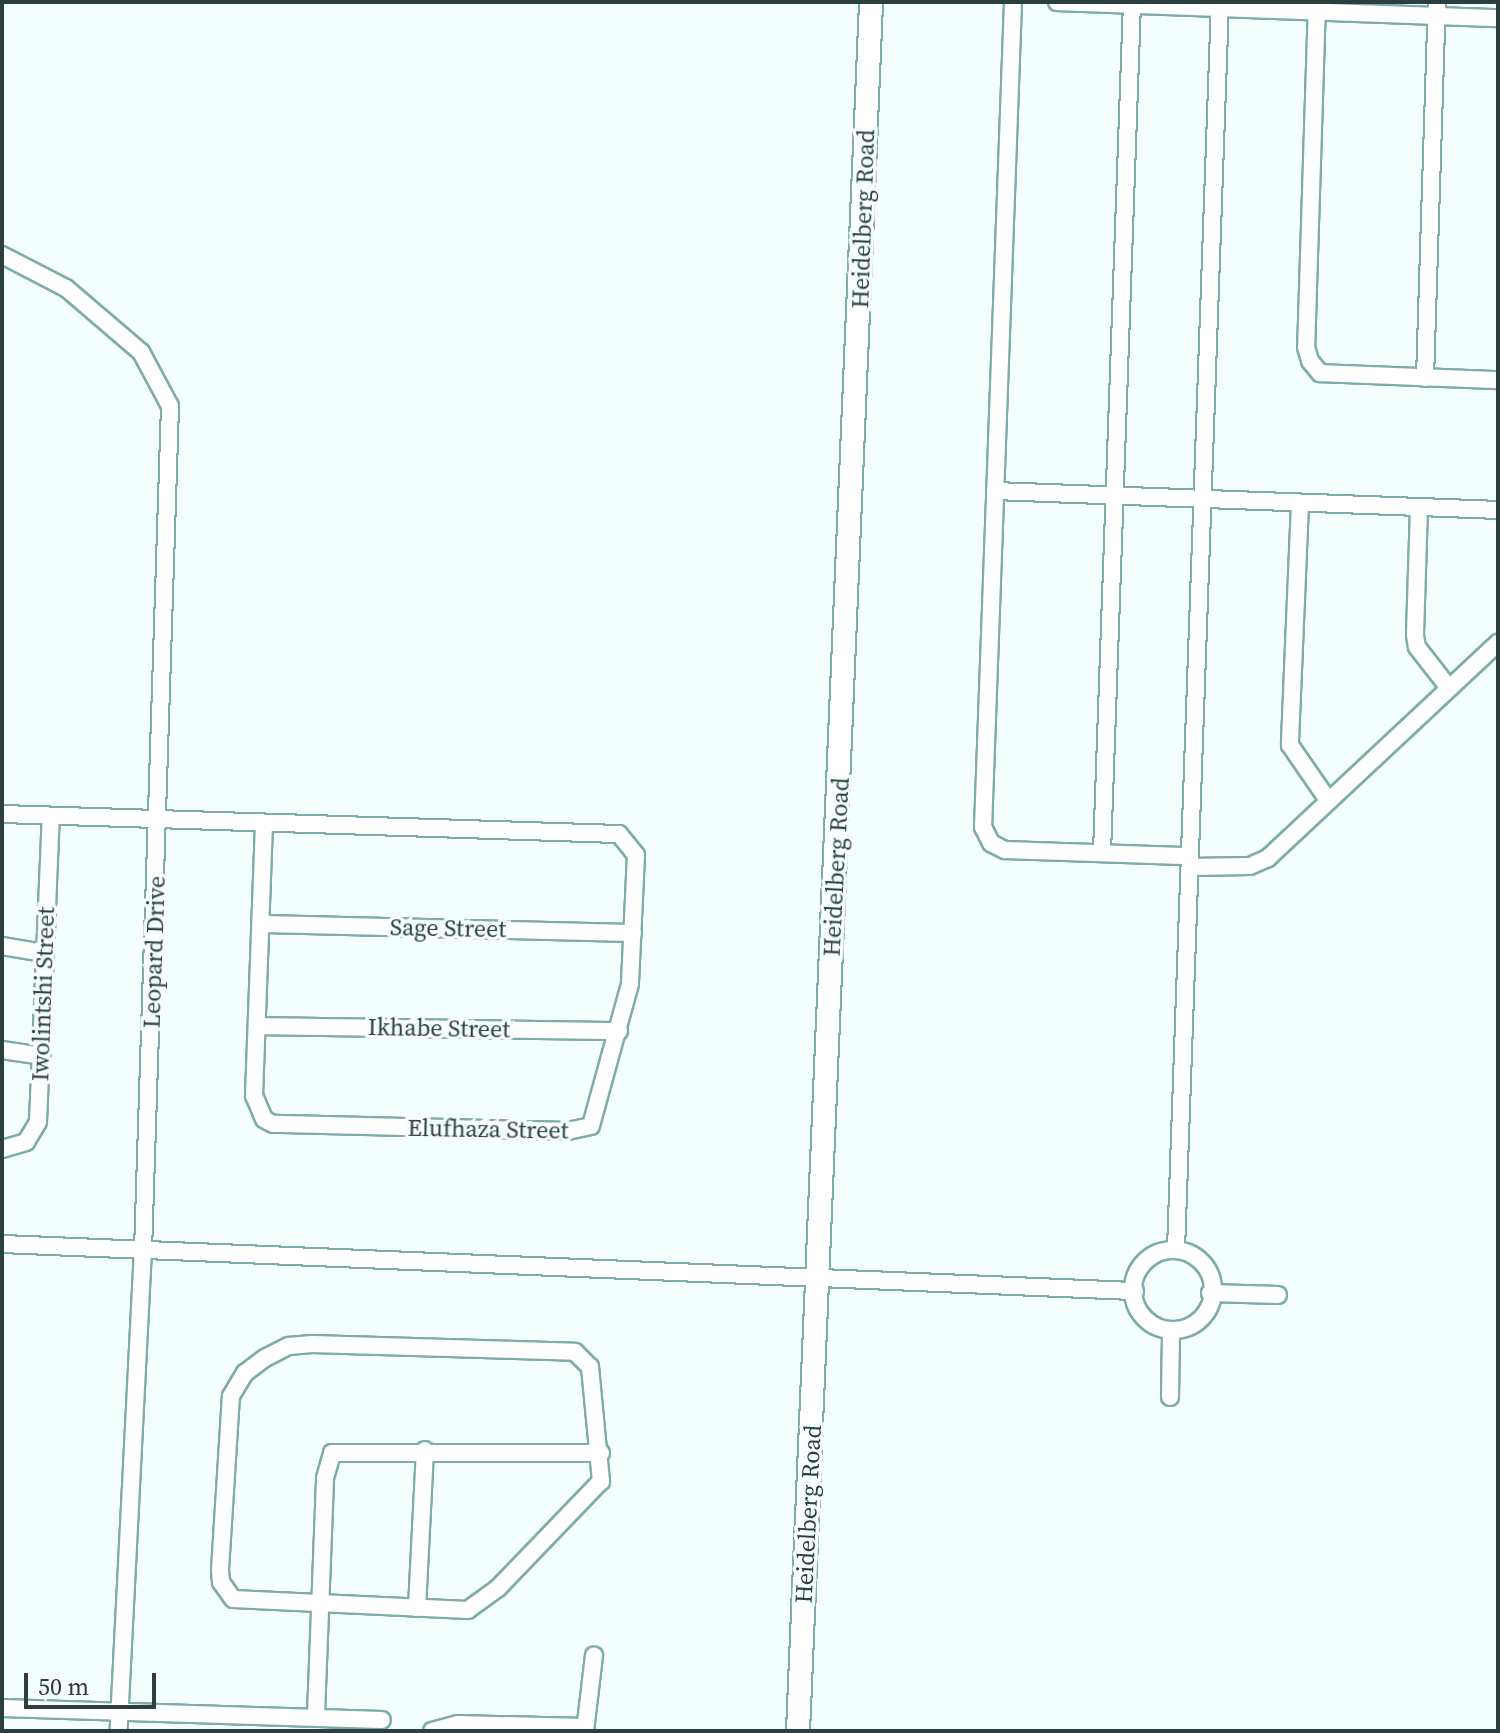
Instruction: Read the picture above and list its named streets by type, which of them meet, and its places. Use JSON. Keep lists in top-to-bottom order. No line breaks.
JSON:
{"streets":{"main road":["Heidelberg Road"],"street":["Sage Street","Leopard Drive","Iwolintshi Street","Ikhabe Street","Elufhaza Street"]},"crossings":[["Sage Street","Elufhaza Street"],["Leopard Drive","Elufhaza Street"],["Ikhabe Street","Elufhaza Street"]],"scale_bar":"50 m"}
